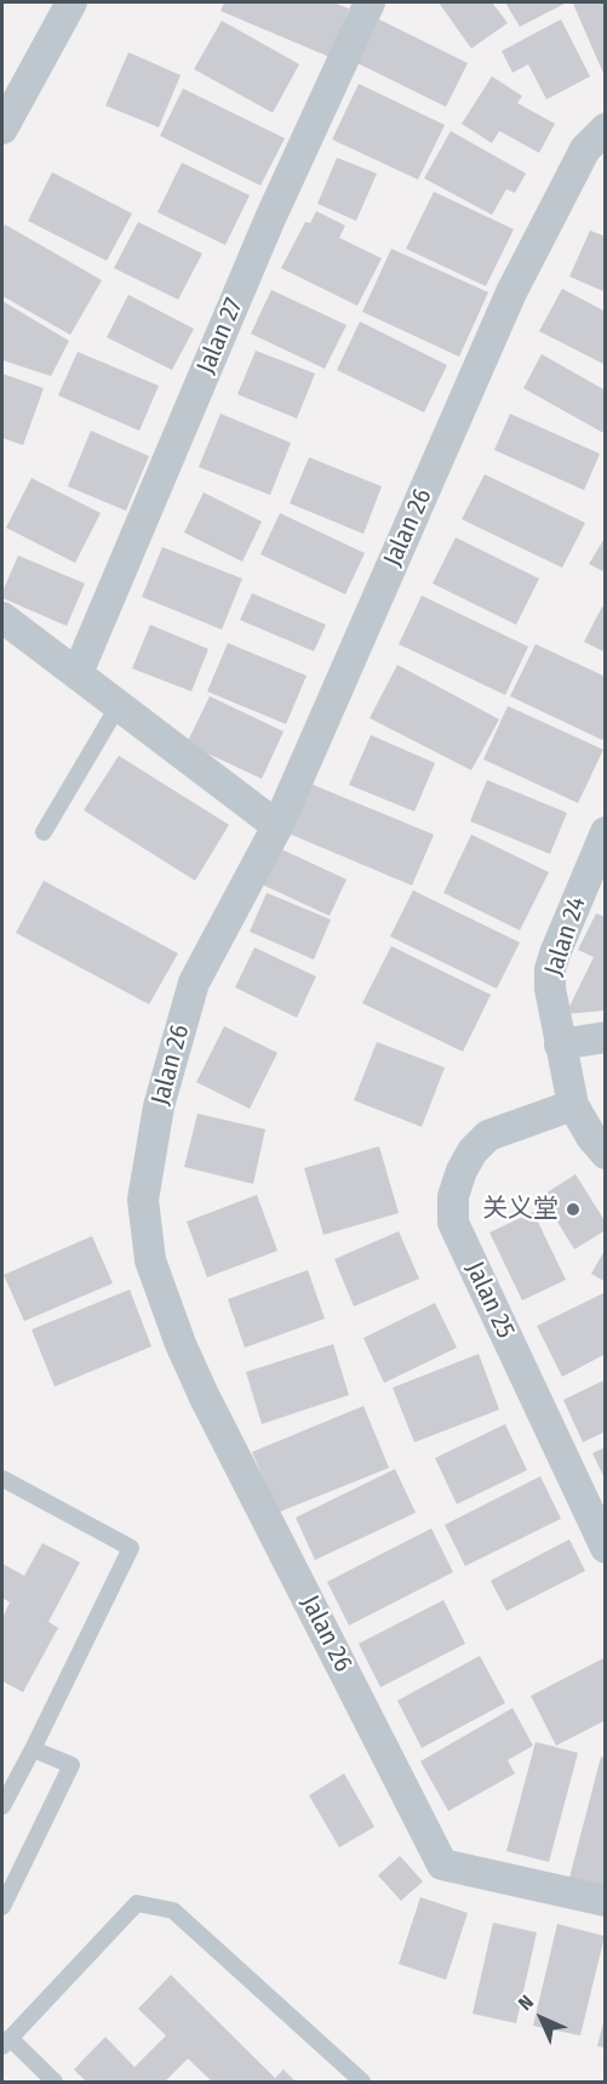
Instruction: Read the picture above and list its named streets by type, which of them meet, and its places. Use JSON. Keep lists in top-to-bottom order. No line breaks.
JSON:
{"streets":{"street":["Jalan 27","Jalan 26","Jalan 24","Jalan 25"]},"crossings":[["Jalan 24","Jalan 25"]],"places":["关义堂"],"north":"top left"}
